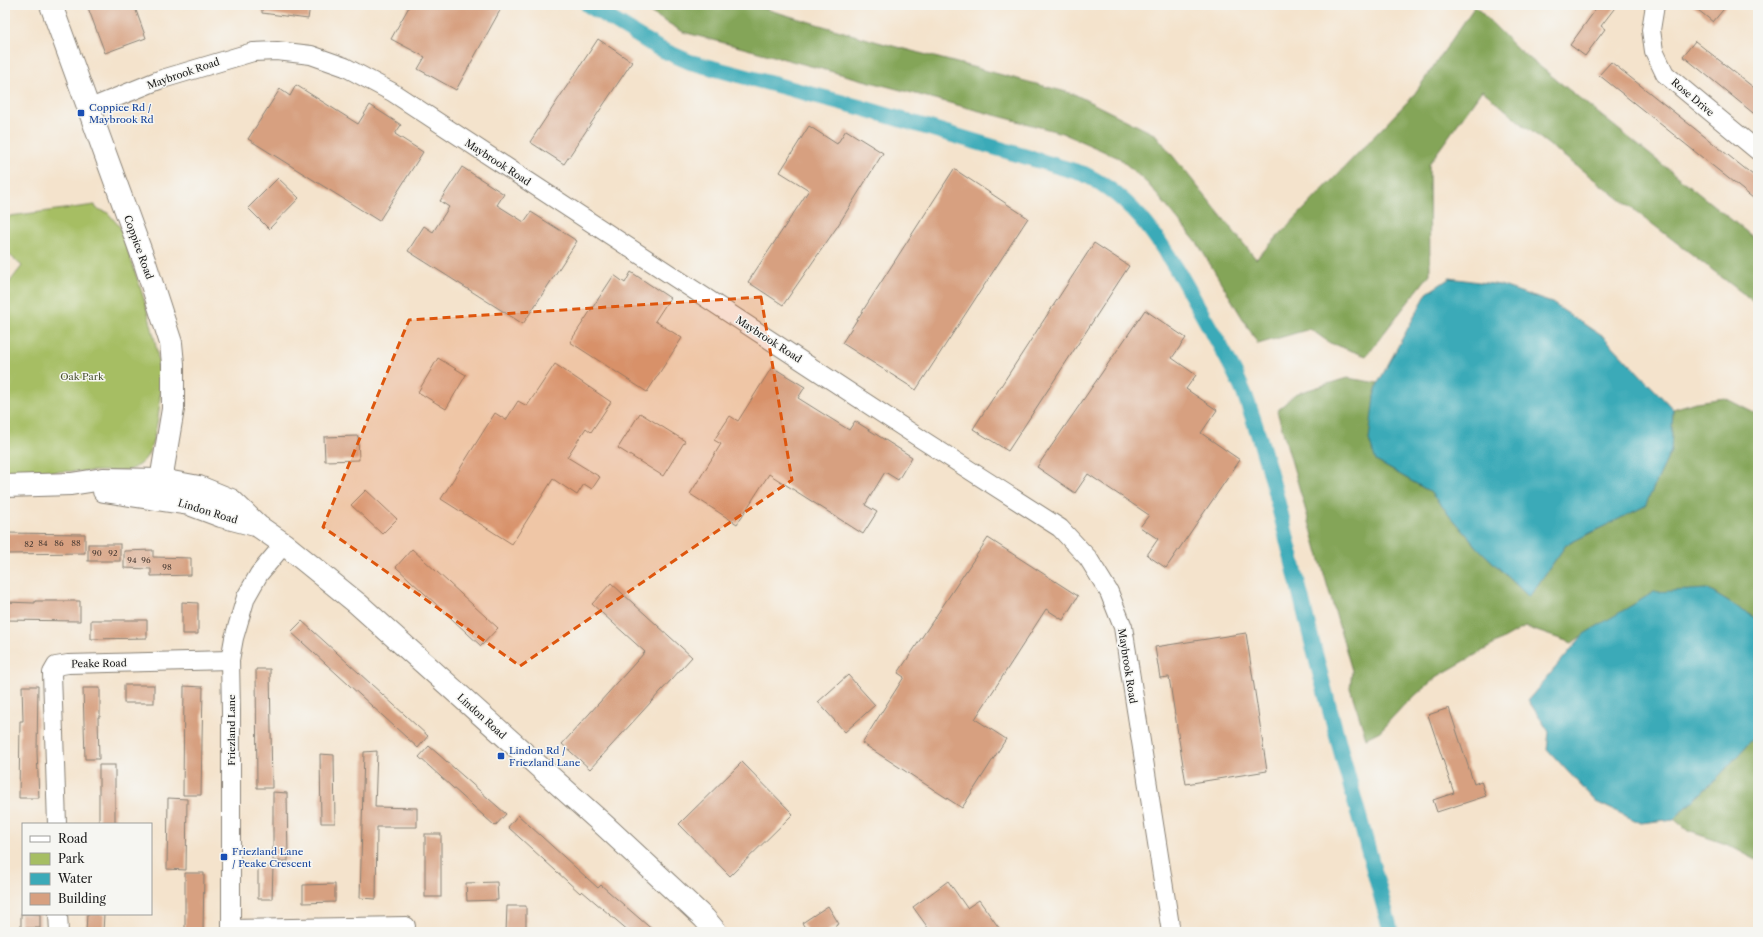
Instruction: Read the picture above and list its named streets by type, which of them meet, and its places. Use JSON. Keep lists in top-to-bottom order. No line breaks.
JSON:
{"streets":{"main road":["Coppice Road","Lindon Road"],"street":["Maybrook Road","Rose Drive","Peake Road","Friezland Lane"]},"crossings":[["Maybrook Road","Coppice Road"],["Coppice Road","Lindon Road"],["Lindon Road","Friezland Lane"],["Peake Road","Friezland Lane"]],"parks":["Oak Park"],"places":{"transit":["Coppice Rd / Maybrook Rd","Lindon Rd / Friezland Lane","Friezland Lane / Peake Crescent"]},"house_numbers":["84","86","88","82","90","92","94","96","98"],"legend":["Road","Park","Water","Building"]}
